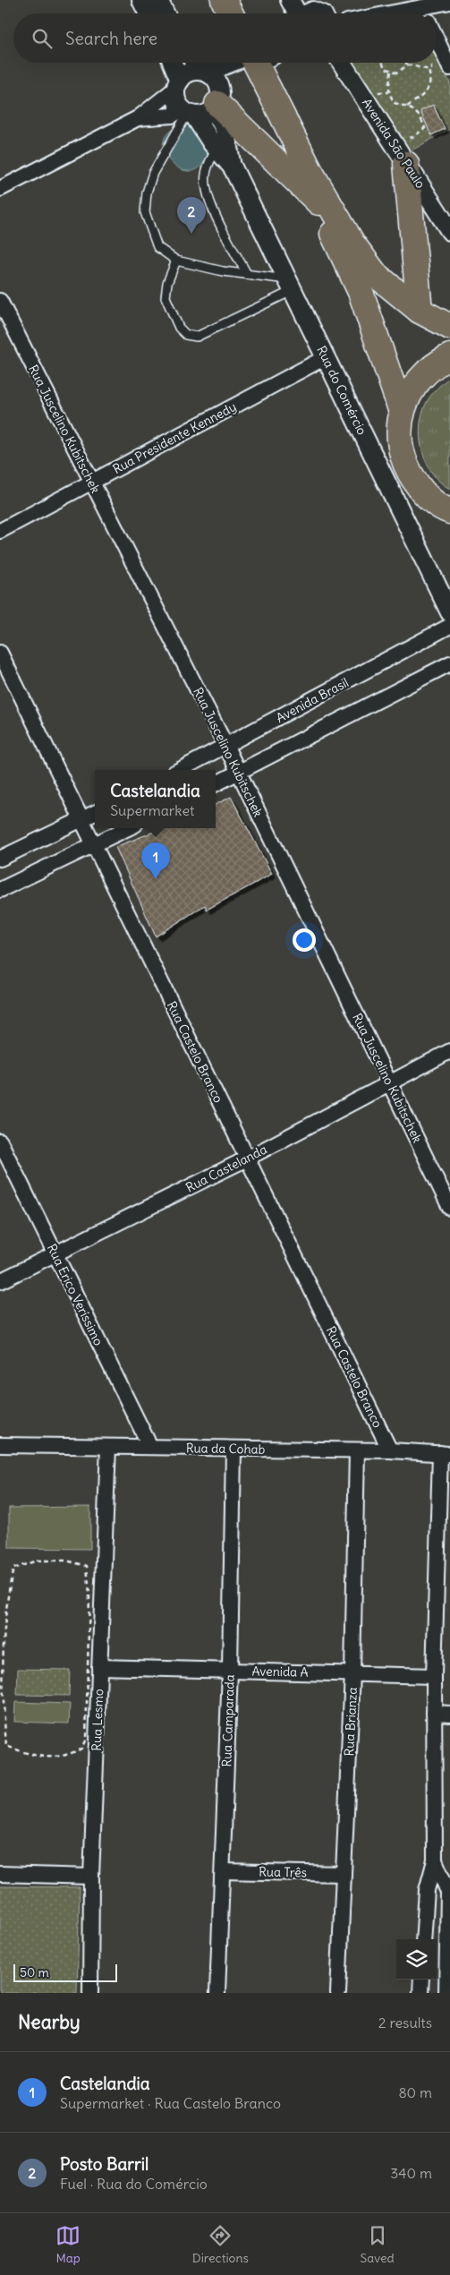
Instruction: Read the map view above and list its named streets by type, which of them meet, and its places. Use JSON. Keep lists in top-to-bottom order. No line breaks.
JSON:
{"streets":{"street":["Avenida São Paulo","Rua do Comércio","Rua Juscelino Kubitschek","Rua Presidente Kennedy","Avenida Brasil","Rua Castelo Branco","Rua Castelanda","Rua Erico Veríssimo","Rua da Cohab","Avenida A","Rua Lesmo","Rua Camparada","Rua Brianza","Rua Três"]},"crossings":[["Rua do Comércio","Rua Presidente Kennedy"],["Rua Juscelino Kubitschek","Rua Presidente Kennedy"],["Rua Juscelino Kubitschek","Avenida Brasil"],["Rua Juscelino Kubitschek","Rua Castelanda"],["Rua Castelo Branco","Rua Castelanda"],["Rua Castelo Branco","Rua da Cohab"],["Rua Castelanda","Rua Erico Veríssimo"],["Rua Erico Veríssimo","Rua da Cohab"],["Rua da Cohab","Rua Lesmo"],["Rua da Cohab","Rua Camparada"],["Rua da Cohab","Rua Brianza"],["Avenida A","Rua Lesmo"],["Avenida A","Rua Camparada"],["Avenida A","Rua Brianza"],["Rua Camparada","Rua Três"],["Rua Brianza","Rua Três"]],"scale_bar":"50 m","page":{"search":"Search here","pins":["2","1"],"popup":["Castelandia","Supermarket"],"scale":"50 m","heading":["Nearby","2 results"],"list":[{"mark":"1","name":"Castelandia","note":"Supermarket · Rua Castelo Branco","value":"80 m"},{"mark":"2","name":"Posto Barril","note":"Fuel · Rua do Comércio","value":"340 m"}],"nav":["Map","Directions","Saved"]}}
